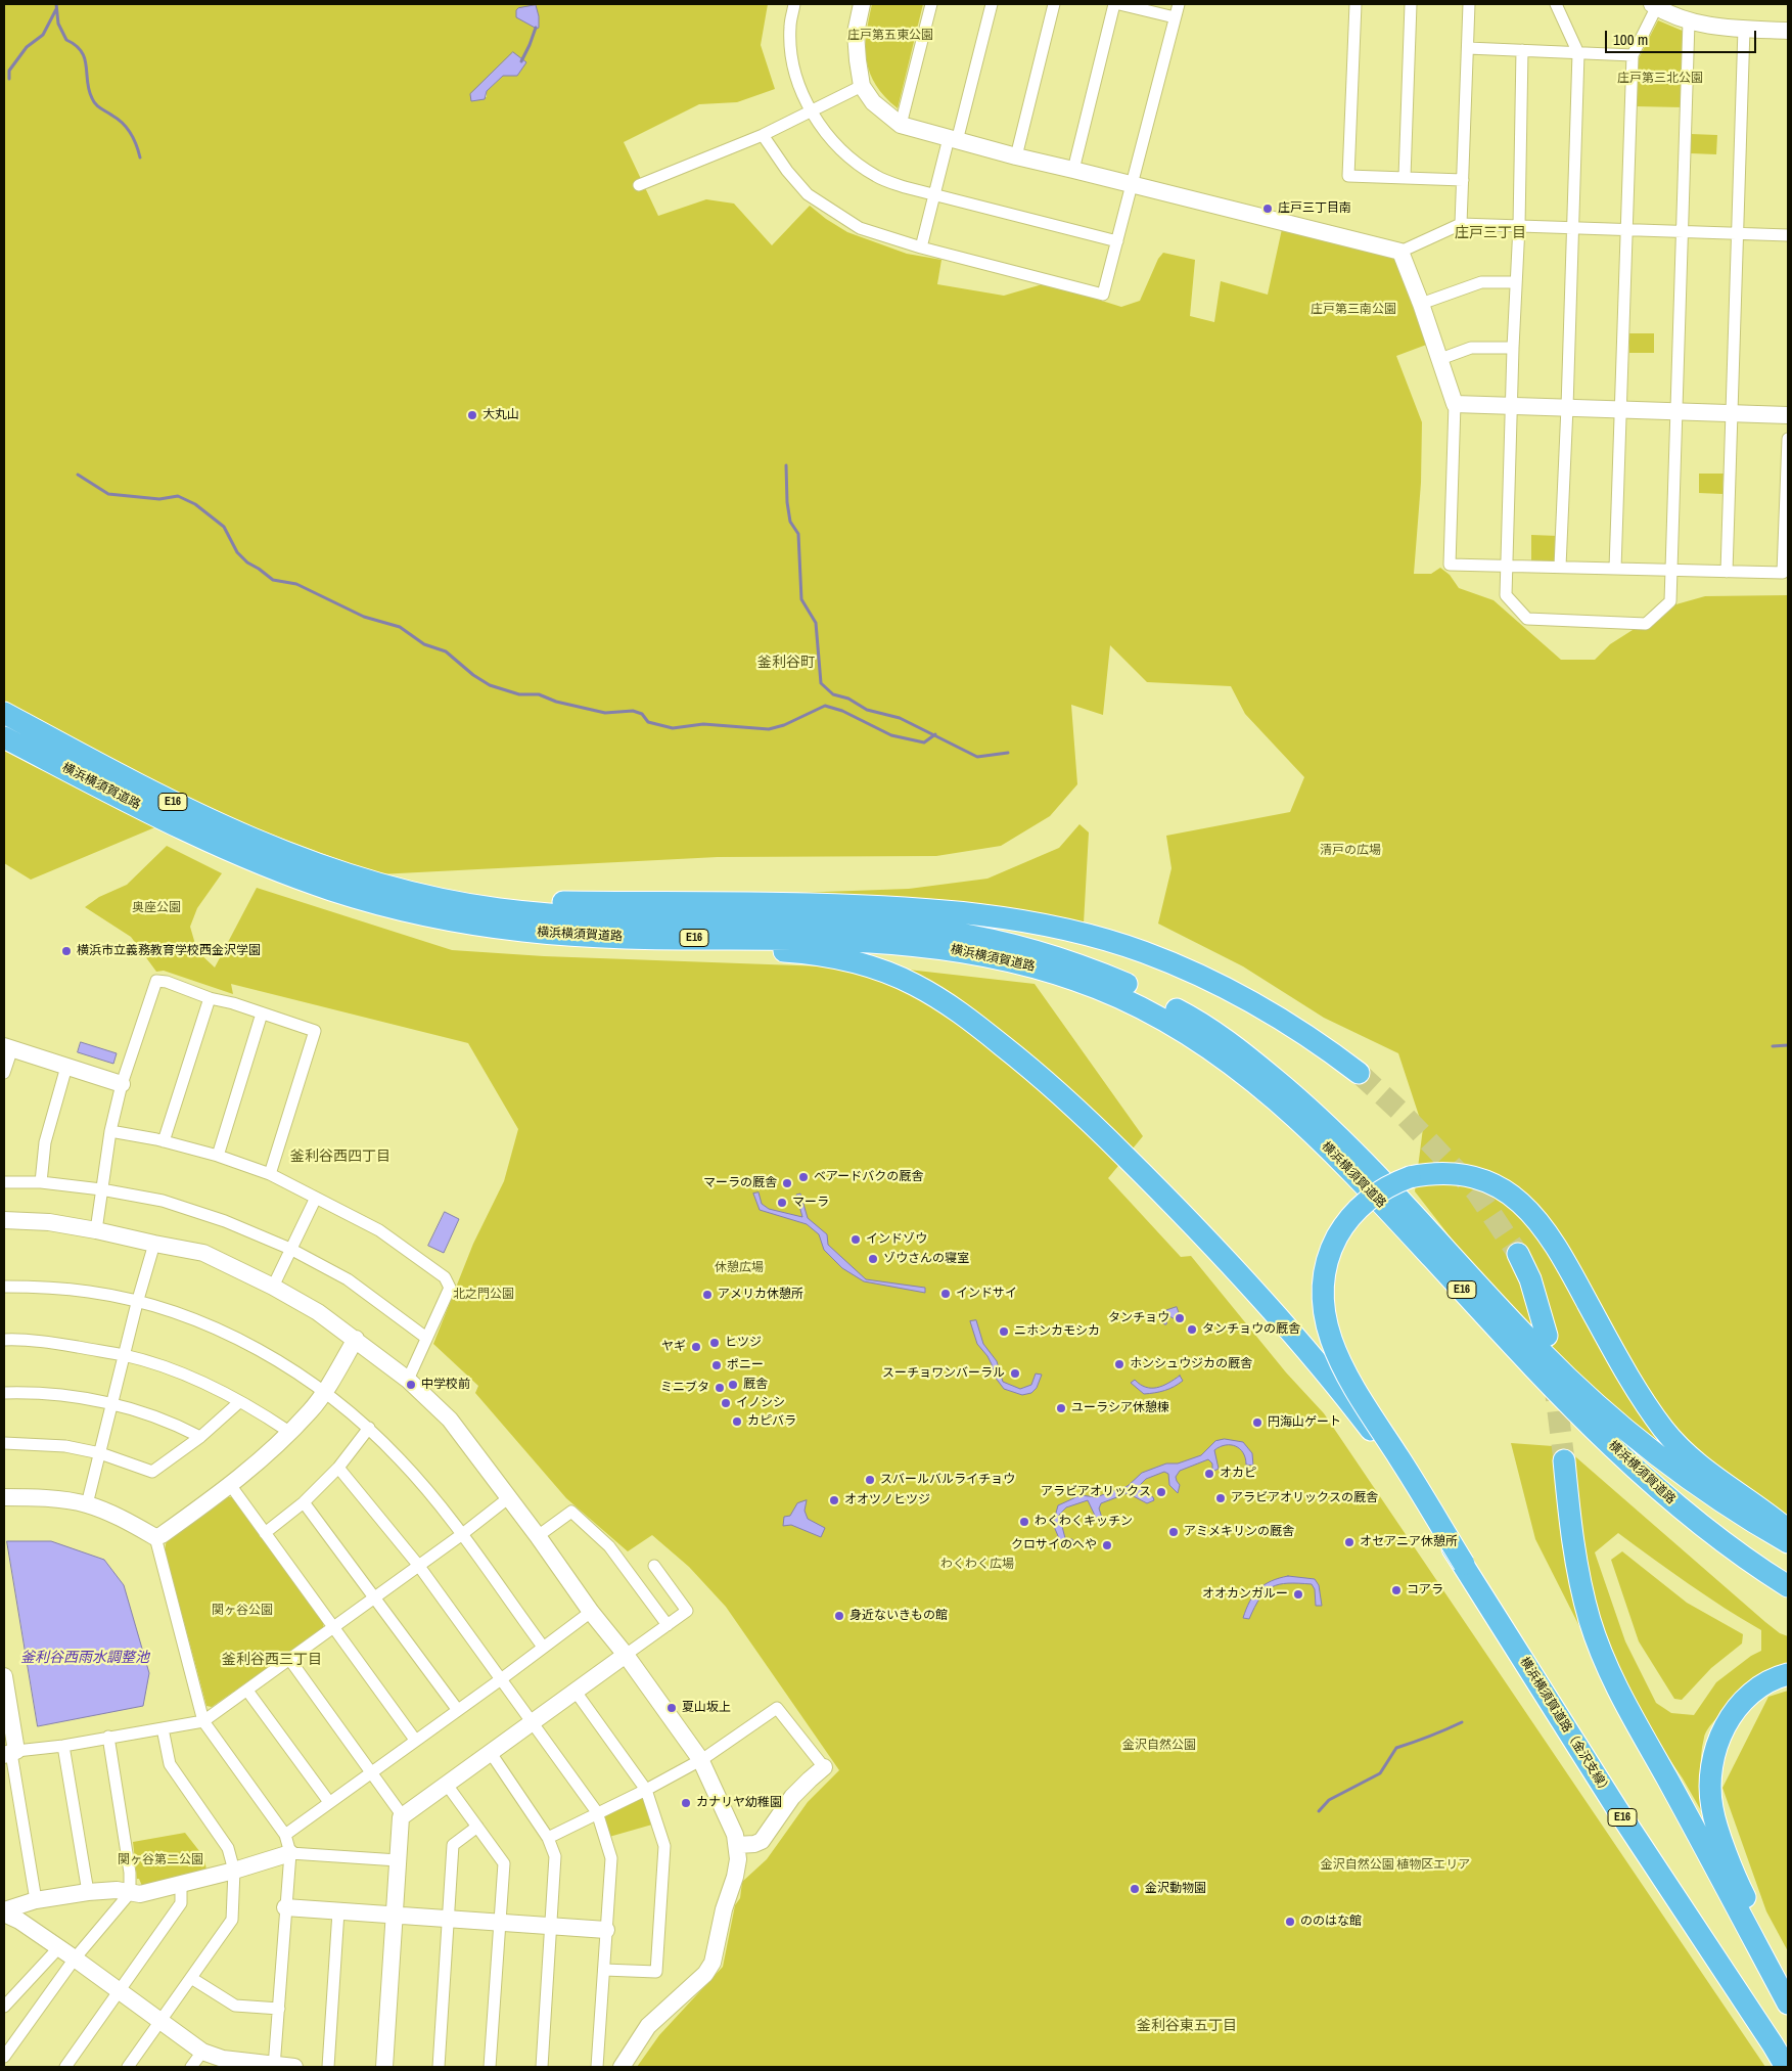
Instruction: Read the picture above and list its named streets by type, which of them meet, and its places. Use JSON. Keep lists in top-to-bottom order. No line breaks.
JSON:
{"streets":{"highway":["横浜横須賀道路","E16","横浜横須賀道路（金沢支線）"]},"crossings":[["横浜横須賀道路","E16"],["E16","横浜横須賀道路（金沢支線）"]],"districts":["庄戸三丁目","釜利谷町","釜利谷西四丁目","釜利谷西三丁目","釜利谷東五丁目"],"water":["釜利谷西雨水調整池"],"parks":["庄戸第五東公園","庄戸第三北公園","庄戸第三南公園","清戸の広場","奥座公園","休憩広場","北之門公園","わくわく広場","関ヶ谷公園","金沢自然公園","関ヶ谷第二公園","金沢自然公園 植物区エリア"],"places":["庄戸三丁目南","大丸山","横浜市立義務教育学校西金沢学園","ベアードバクの厩舎","マーラの厩舎","マーラ","インドゾウ","ゾウさんの寝室","インドサイ","アメリカ休憩所","タンチョウ","タンチョウの厩舎","ニホンカモシカ","ヒツジ","ヤギ","ホンシュウジカの厩舎","ポニー","スーチョワンバーラル","中学校前","厩舎","ミニブタ","イノシシ","ユーラシア休憩棟","カピバラ","円海山ゲート","オカピ","スバールバルライチョウ","アラビアオリックス","アラビアオリックスの厩舎","オオツノヒツジ","わくわくキッチン","アミメキリンの厩舎","オセアニア休憩所","クロサイのへや","コアラ","オオカンガルー","身近ないきもの館","夏山坂上","カナリヤ幼稚園","金沢動物園","ののはな館"],"scale_bar":"100 m"}
